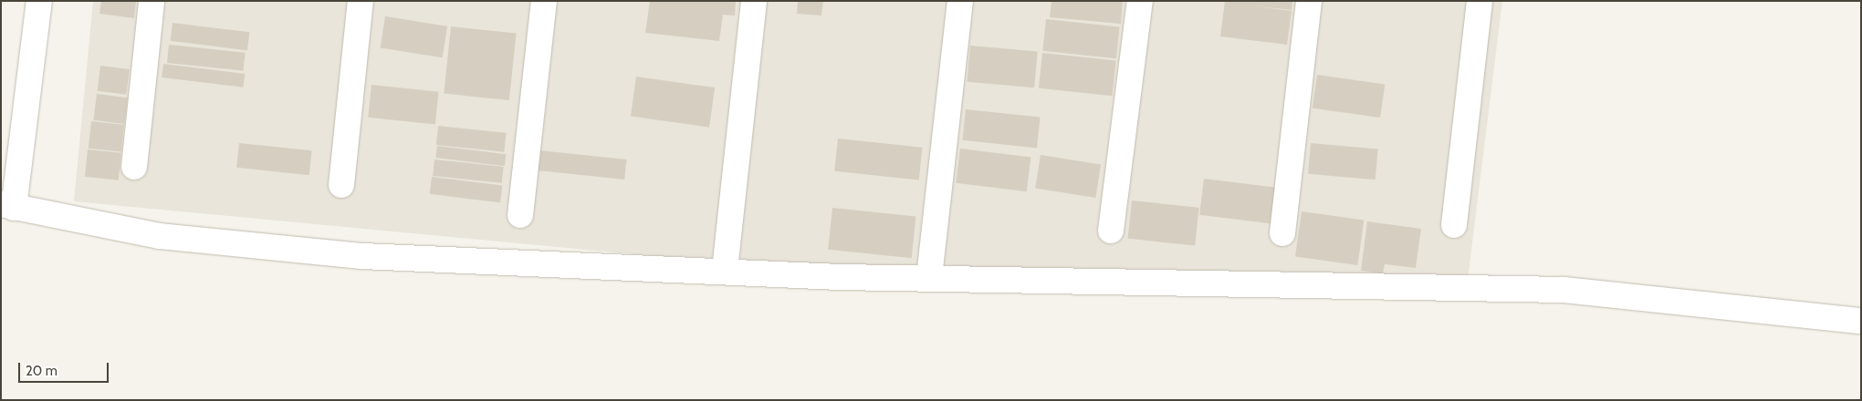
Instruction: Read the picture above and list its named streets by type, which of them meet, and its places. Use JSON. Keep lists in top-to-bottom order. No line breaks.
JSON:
{"scale_bar":"20 m"}
